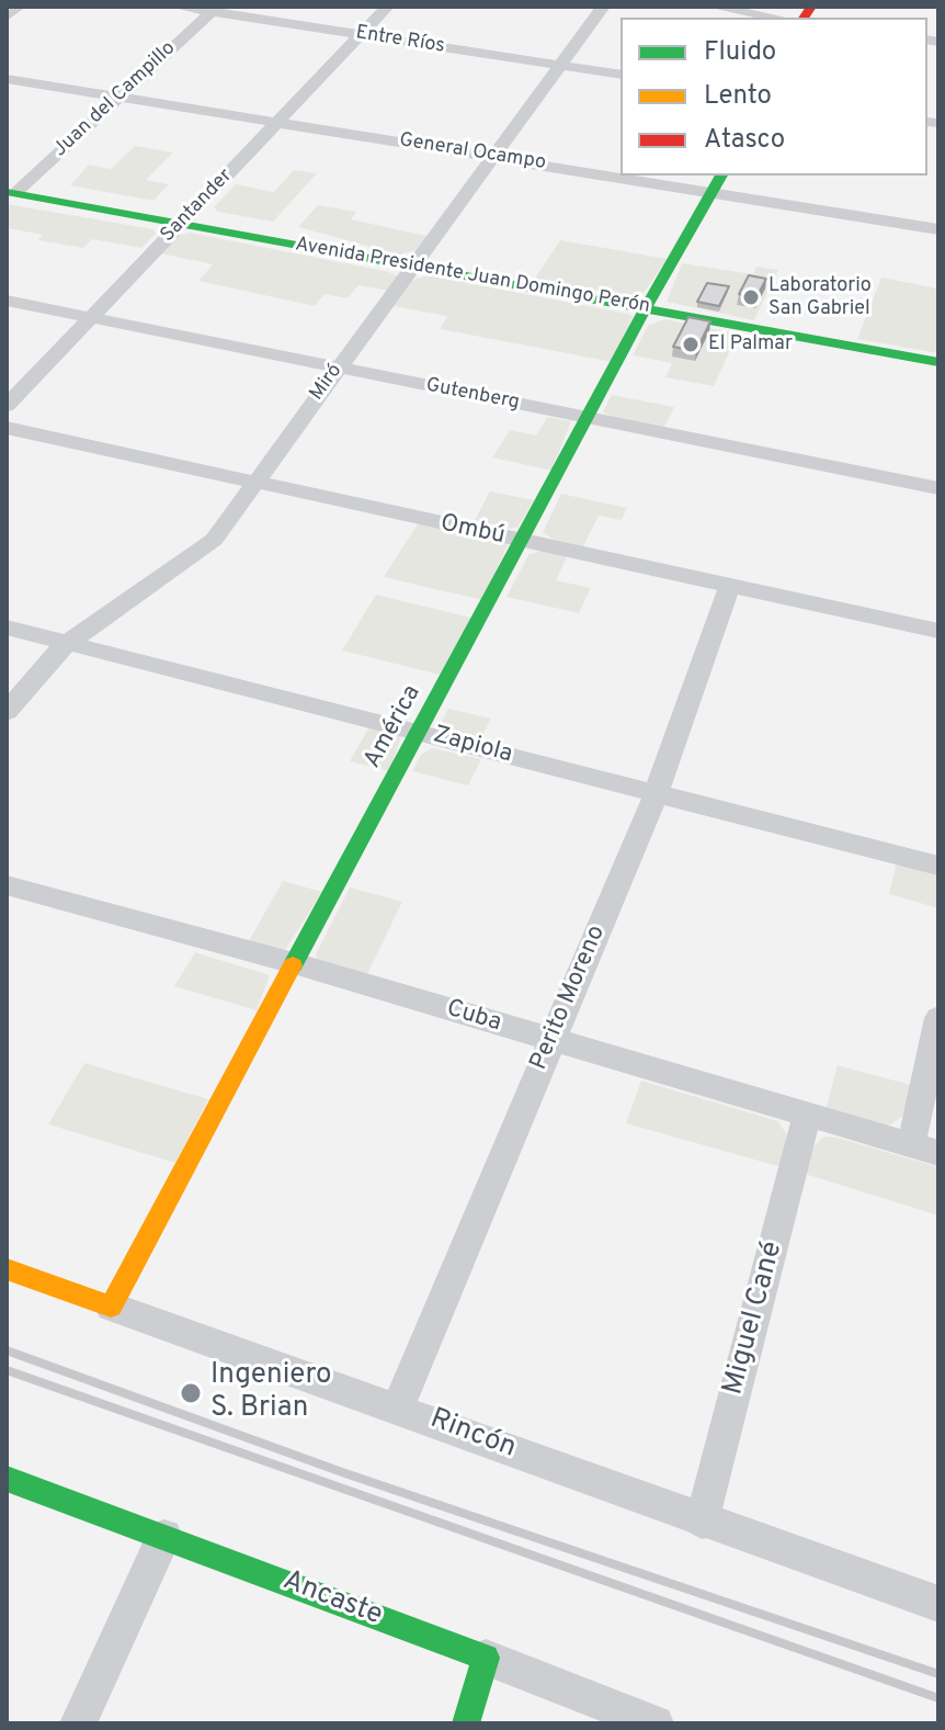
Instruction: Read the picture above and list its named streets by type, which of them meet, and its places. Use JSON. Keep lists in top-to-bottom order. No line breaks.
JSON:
{"streets":{"street":["Entre Ríos","Juan del Campillo","General Ocampo","Santander","Avenida Presidente Juan Domingo Perón","Miró","Gutenberg","Ombú","América","Zapiola","Perito Moreno","Cuba","Miguel Cané","Rincón","Ancaste"]},"crossings":[["Entre Ríos","Juan del Campillo"],["Entre Ríos","Santander"],["Entre Ríos","Miró"],["Juan del Campillo","General Ocampo"],["Juan del Campillo","Avenida Presidente Juan Domingo Perón"],["General Ocampo","Santander"],["General Ocampo","Miró"],["General Ocampo","América"],["Santander","Avenida Presidente Juan Domingo Perón"],["Santander","Gutenberg"],["Avenida Presidente Juan Domingo Perón","Miró"],["Avenida Presidente Juan Domingo Perón","América"],["Miró","Gutenberg"],["Miró","Ombú"],["Miró","Zapiola"],["Gutenberg","América"],["Ombú","América"],["Ombú","Perito Moreno"],["América","Zapiola"],["América","Cuba"],["América","Rincón"],["Zapiola","Perito Moreno"],["Perito Moreno","Cuba"],["Perito Moreno","Rincón"],["Cuba","Miguel Cané"],["Miguel Cané","Rincón"]],"places":["Laboratorio San Gabriel","El Palmar","Ingeniero S. Brian"],"legend":["Fluido","Lento","Atasco"]}
